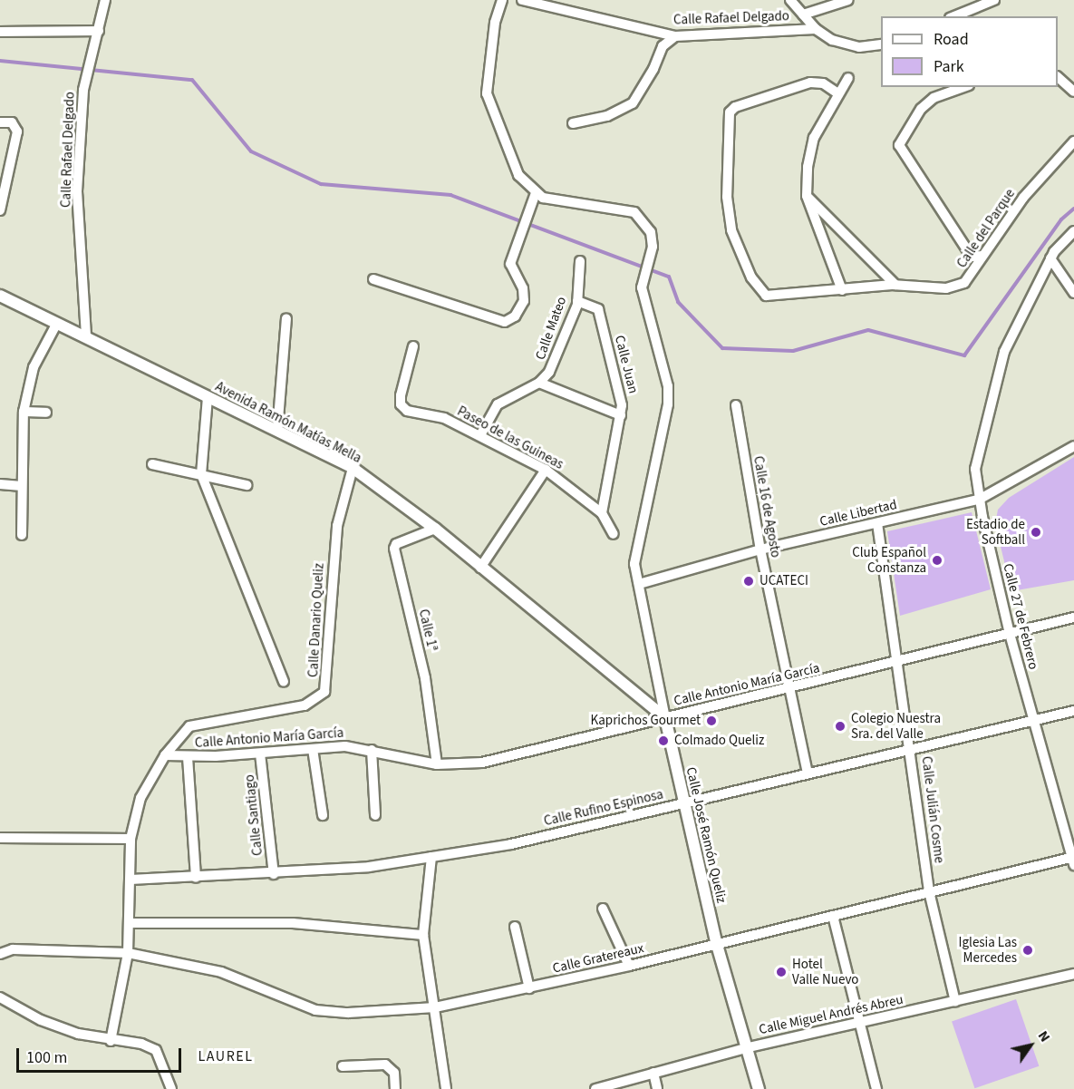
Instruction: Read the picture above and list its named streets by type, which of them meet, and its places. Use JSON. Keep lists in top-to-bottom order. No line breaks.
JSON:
{"streets":{"street":["Calle Rafael Delgado","Calle del Parque","Calle Mateo","Calle Juan","Avenida Ramón Matías Mella","Paseo de las Guineas","Calle 16 de Agosto","Calle Libertad","Calle 27 de Febrero","Calle Danario Queliz","Calle 1ª","Calle Antonio María García","Calle Rufino Espinosa","Calle Julián Cosme","Calle Santiago","Calle José Ramón Queliz","Calle Gratereaux","Calle Miguel Andrés Abreu"]},"crossings":[["Calle Rafael Delgado","Avenida Ramón Matías Mella"],["Calle Mateo","Calle Juan"],["Calle Mateo","Paseo de las Guineas"],["Calle Juan","Paseo de las Guineas"],["Avenida Ramón Matías Mella","Calle Danario Queliz"],["Avenida Ramón Matías Mella","Calle 1ª"],["Avenida Ramón Matías Mella","Calle Antonio María García"],["Avenida Ramón Matías Mella","Calle José Ramón Queliz"],["Calle 16 de Agosto","Calle Libertad"],["Calle 16 de Agosto","Calle Antonio María García"],["Calle 16 de Agosto","Calle Rufino Espinosa"],["Calle Libertad","Calle 27 de Febrero"],["Calle Libertad","Calle Julián Cosme"],["Calle Libertad","Calle José Ramón Queliz"],["Calle 27 de Febrero","Calle Antonio María García"],["Calle 27 de Febrero","Calle Rufino Espinosa"],["Calle 27 de Febrero","Calle Gratereaux"],["Calle Danario Queliz","Calle Antonio María García"],["Calle Danario Queliz","Calle Rufino Espinosa"],["Calle Danario Queliz","Calle Gratereaux"],["Calle 1ª","Calle Antonio María García"],["Calle Antonio María García","Calle Julián Cosme"],["Calle Antonio María García","Calle Santiago"],["Calle Antonio María García","Calle José Ramón Queliz"],["Calle Rufino Espinosa","Calle Julián Cosme"],["Calle Rufino Espinosa","Calle Santiago"],["Calle Rufino Espinosa","Calle José Ramón Queliz"],["Calle Julián Cosme","Calle Gratereaux"],["Calle Julián Cosme","Calle Miguel Andrés Abreu"],["Calle José Ramón Queliz","Calle Gratereaux"],["Calle José Ramón Queliz","Calle Miguel Andrés Abreu"]],"districts":["LAUREL"],"places":["Estadio de Softball","Club Español Constanza","UCATECI","Kaprichos Gourmet","Colegio Nuestra Sra. del Valle","Colmado Queliz","Iglesia Las Mercedes","Hotel Valle Nuevo"],"legend":["Road","Park"],"scale_bar":"100 m","north":"top right"}
